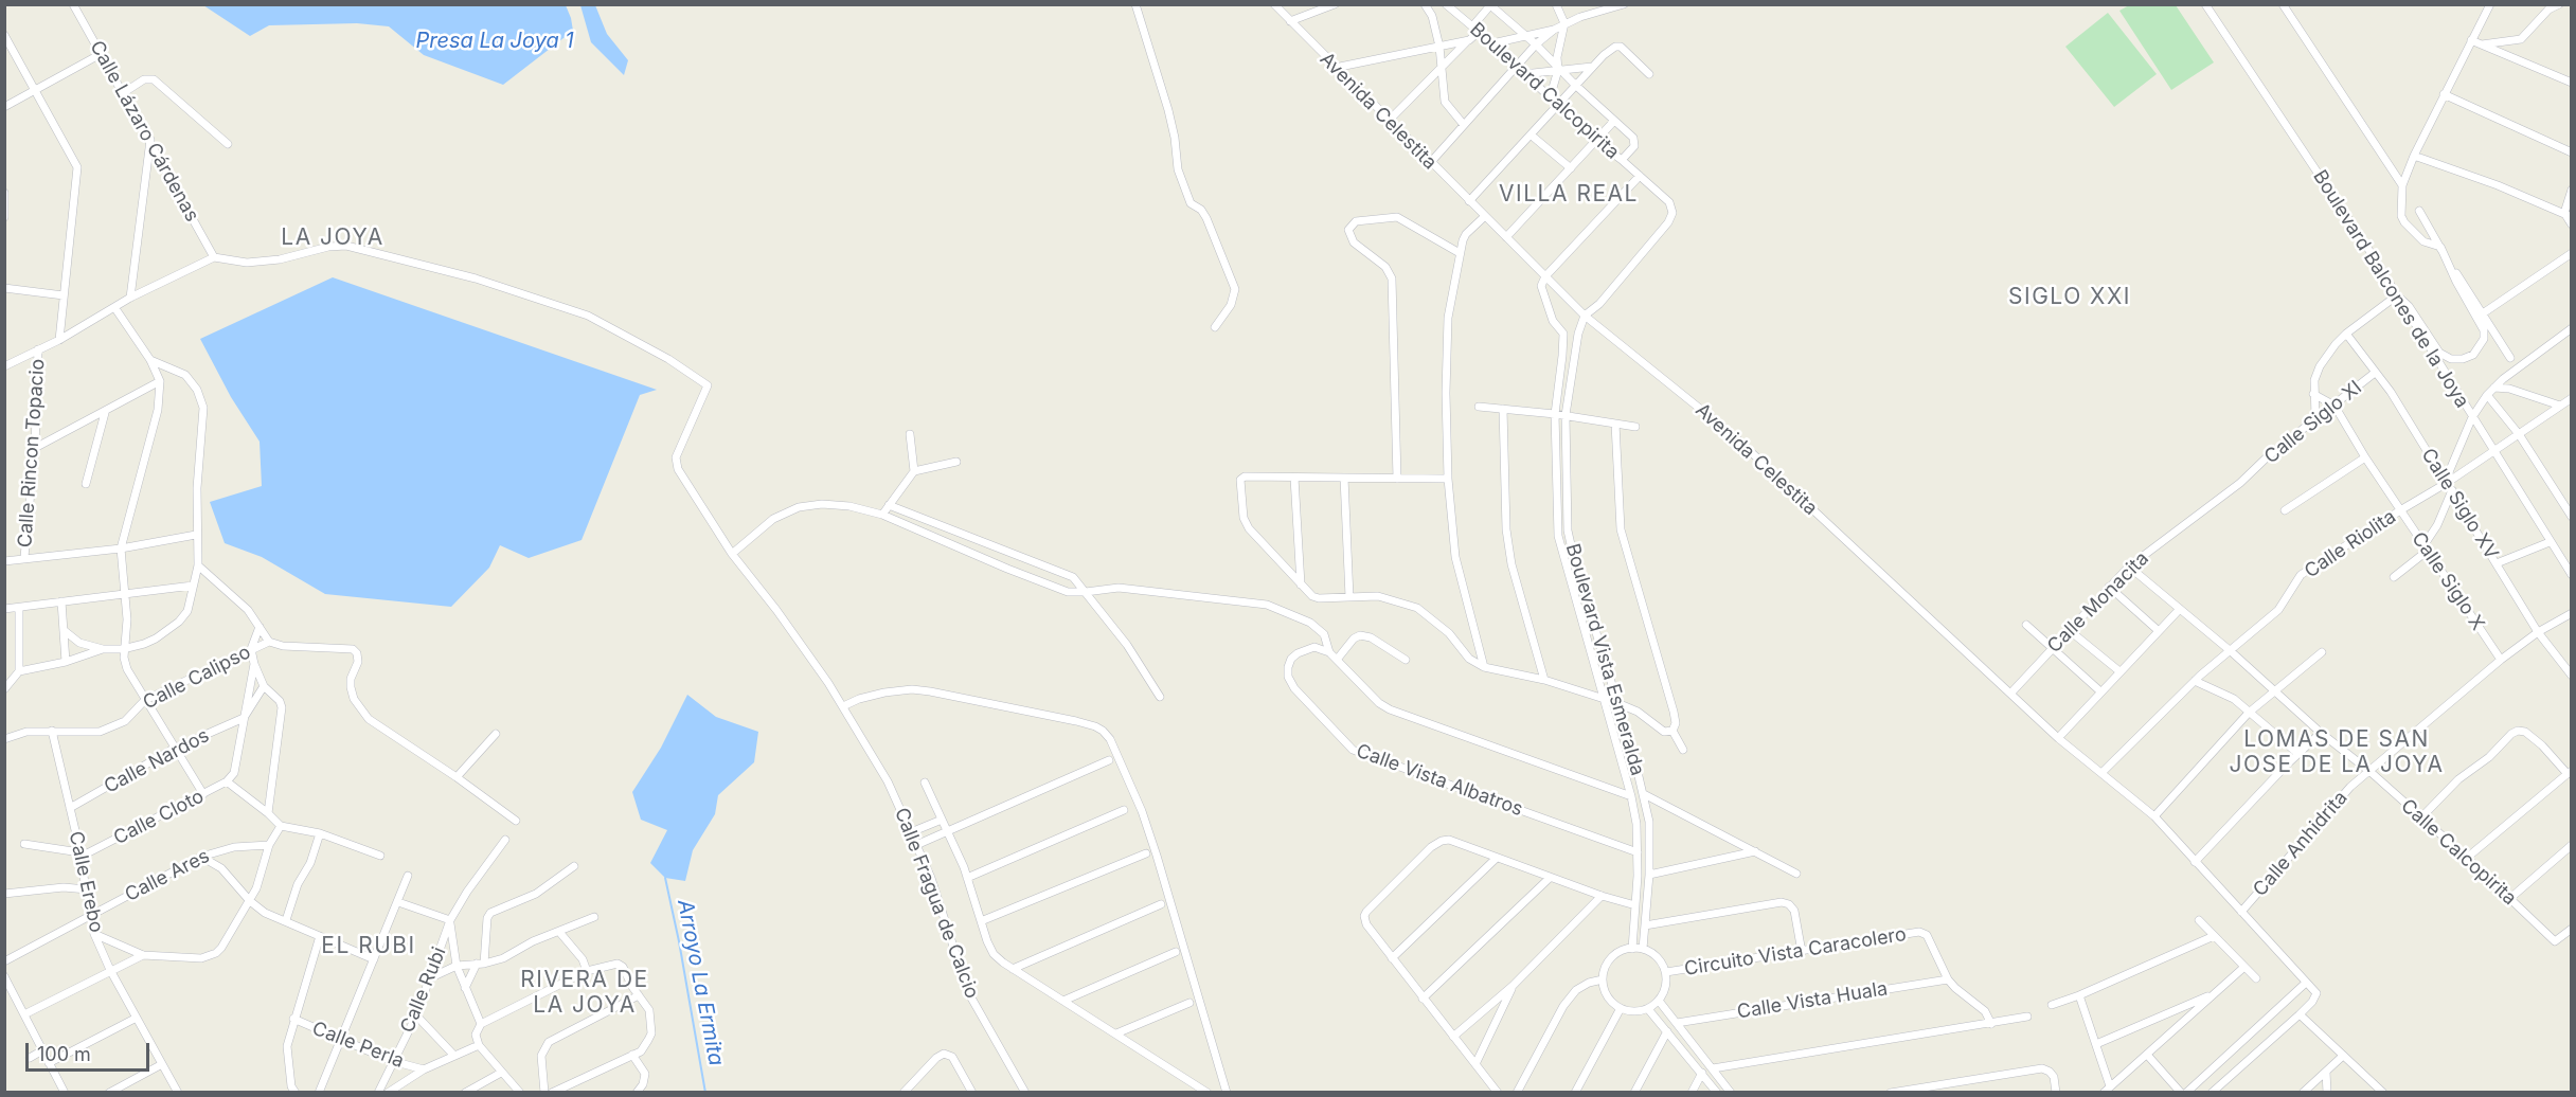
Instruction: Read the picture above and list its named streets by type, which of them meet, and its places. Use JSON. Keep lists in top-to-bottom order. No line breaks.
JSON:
{"streets":{"street":["Boulevard Calcopirita","Avenida Celestita","Calle Lázaro Cárdenas","Boulevard Balcones de la Joya","Calle Siglo XI","Calle Rincon Topacio","Calle Siglo XV","Calle Riolita","Calle Siglo X","Calle Monacita","Boulevard Vista Esmeralda","Calle Calipso","Calle Nardos","Calle Vista Albatros","Calle Cloto","Calle Anhidrita","Calle Calcopirita","Calle Ares","Calle Erebo","Calle Fragua de Calcio","Circuito Vista Caracolero","Calle Rubi","Calle Vista Huala","Calle Perla"]},"crossings":[["Boulevard Calcopirita","Avenida Celestita"],["Boulevard Calcopirita","Boulevard Vista Esmeralda"],["Avenida Celestita","Calle Riolita"],["Avenida Celestita","Calle Monacita"],["Avenida Celestita","Boulevard Vista Esmeralda"],["Avenida Celestita","Calle Anhidrita"],["Calle Lázaro Cárdenas","Calle Fragua de Calcio"],["Boulevard Balcones de la Joya","Calle Riolita"],["Calle Siglo XI","Calle Siglo XV"],["Calle Siglo XI","Calle Siglo X"],["Calle Siglo XI","Calle Monacita"],["Calle Siglo XV","Calle Riolita"],["Calle Siglo XV","Calle Anhidrita"],["Calle Riolita","Calle Siglo X"],["Calle Riolita","Calle Calcopirita"],["Calle Siglo X","Calle Anhidrita"],["Calle Monacita","Calle Calcopirita"],["Boulevard Vista Esmeralda","Calle Vista Albatros"],["Boulevard Vista Esmeralda","Circuito Vista Caracolero"],["Calle Calipso","Calle Erebo"],["Calle Nardos","Calle Cloto"],["Calle Nardos","Calle Erebo"],["Calle Cloto","Calle Erebo"],["Calle Anhidrita","Calle Calcopirita"],["Calle Ares","Calle Erebo"],["Circuito Vista Caracolero","Calle Vista Huala"],["Calle Rubi","Calle Perla"]],"districts":["VILLA REAL","LA JOYA","SIGLO XXI","LOMAS DE SAN JOSE DE LA JOYA","EL RUBI","RIVERA DE LA JOYA"],"water":["Presa La Joya 1","Arroyo La Ermita"],"scale_bar":"100 m"}
